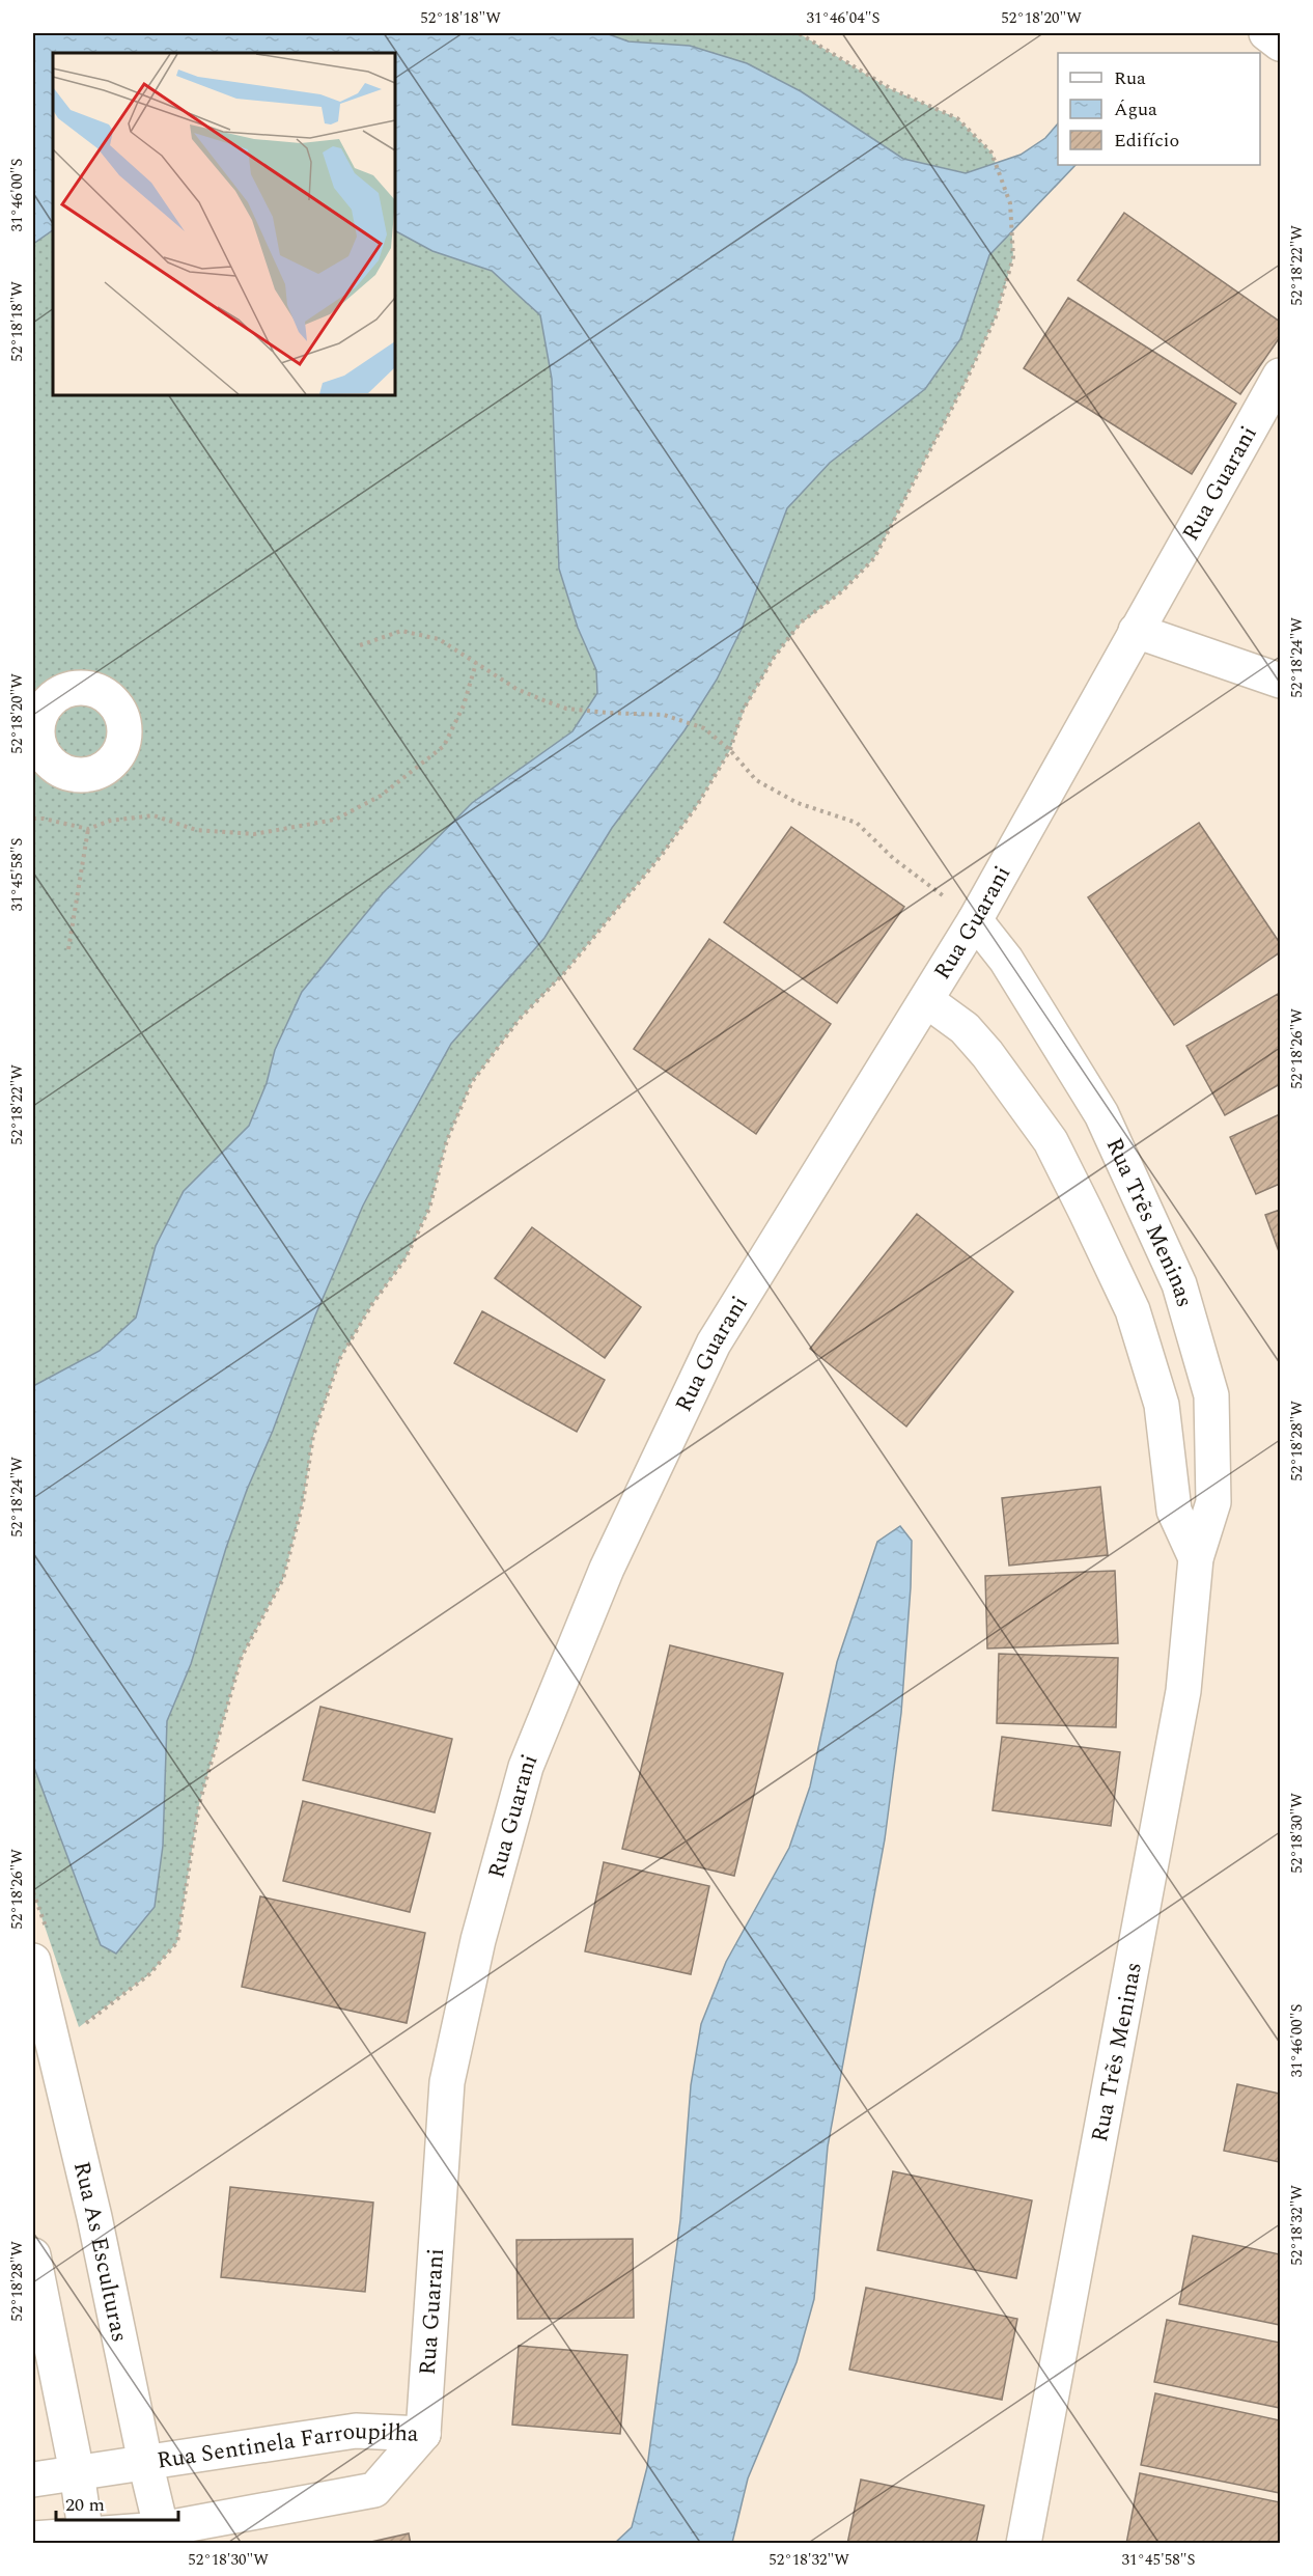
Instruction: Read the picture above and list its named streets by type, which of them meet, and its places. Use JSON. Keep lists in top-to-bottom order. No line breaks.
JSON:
{"streets":{"street":["Rua Guarani","Rua Trẽs Meninas","Rua As Esculturas","Rua Sentinela Farroupilha"]},"crossings":[["Rua Guarani","Rua Trẽs Meninas"],["Rua Guarani","Rua Sentinela Farroupilha"],["Rua As Esculturas","Rua Sentinela Farroupilha"]],"legend":["Rua","Água","Edifício"],"scale_bar":"20 m","coordinates":["52°18'18\"W","31°46'04\"S","52°18'20\"W","31°46'00\"S","52°18'22\"W","52°18'24\"W","31°45'58\"S","52°18'26\"W","52°18'28\"W","52°18'30\"W","52°18'32\"W"]}
